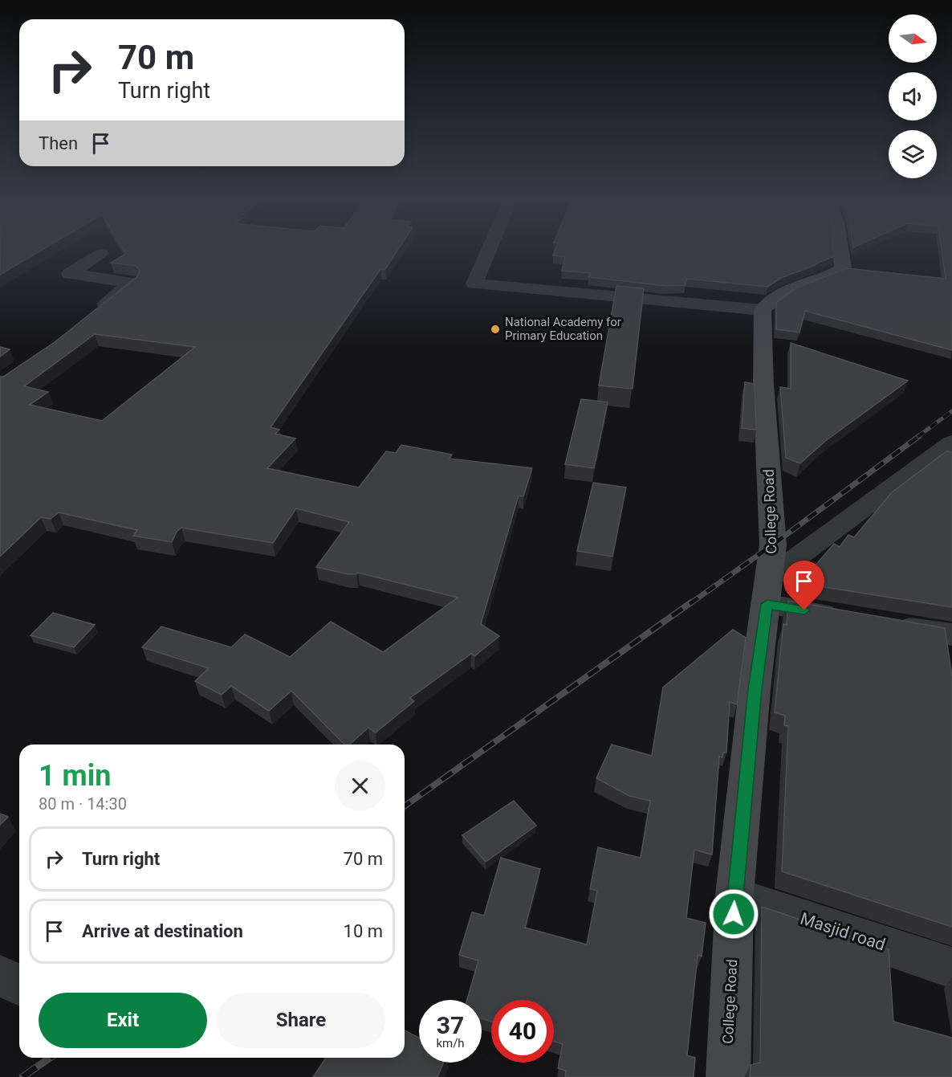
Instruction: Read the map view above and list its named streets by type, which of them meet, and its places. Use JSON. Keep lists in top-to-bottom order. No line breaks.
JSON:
{"streets":{"street":["College Road","Masjid road"]},"crossings":[["College Road","Masjid road"]],"places":["National Academy for Primary Education"],"north":"right","page":{"turn":["70 m","Turn right"],"then":"Then","heading":["1 min","80 m · 14:30"],"list":[{"name":"Turn right","value":"70 m"},{"name":"Arrive at destination","value":"10 m"}],"buttons":["Exit","Share"],"speed":"37 km/h","limit":"40"}}
